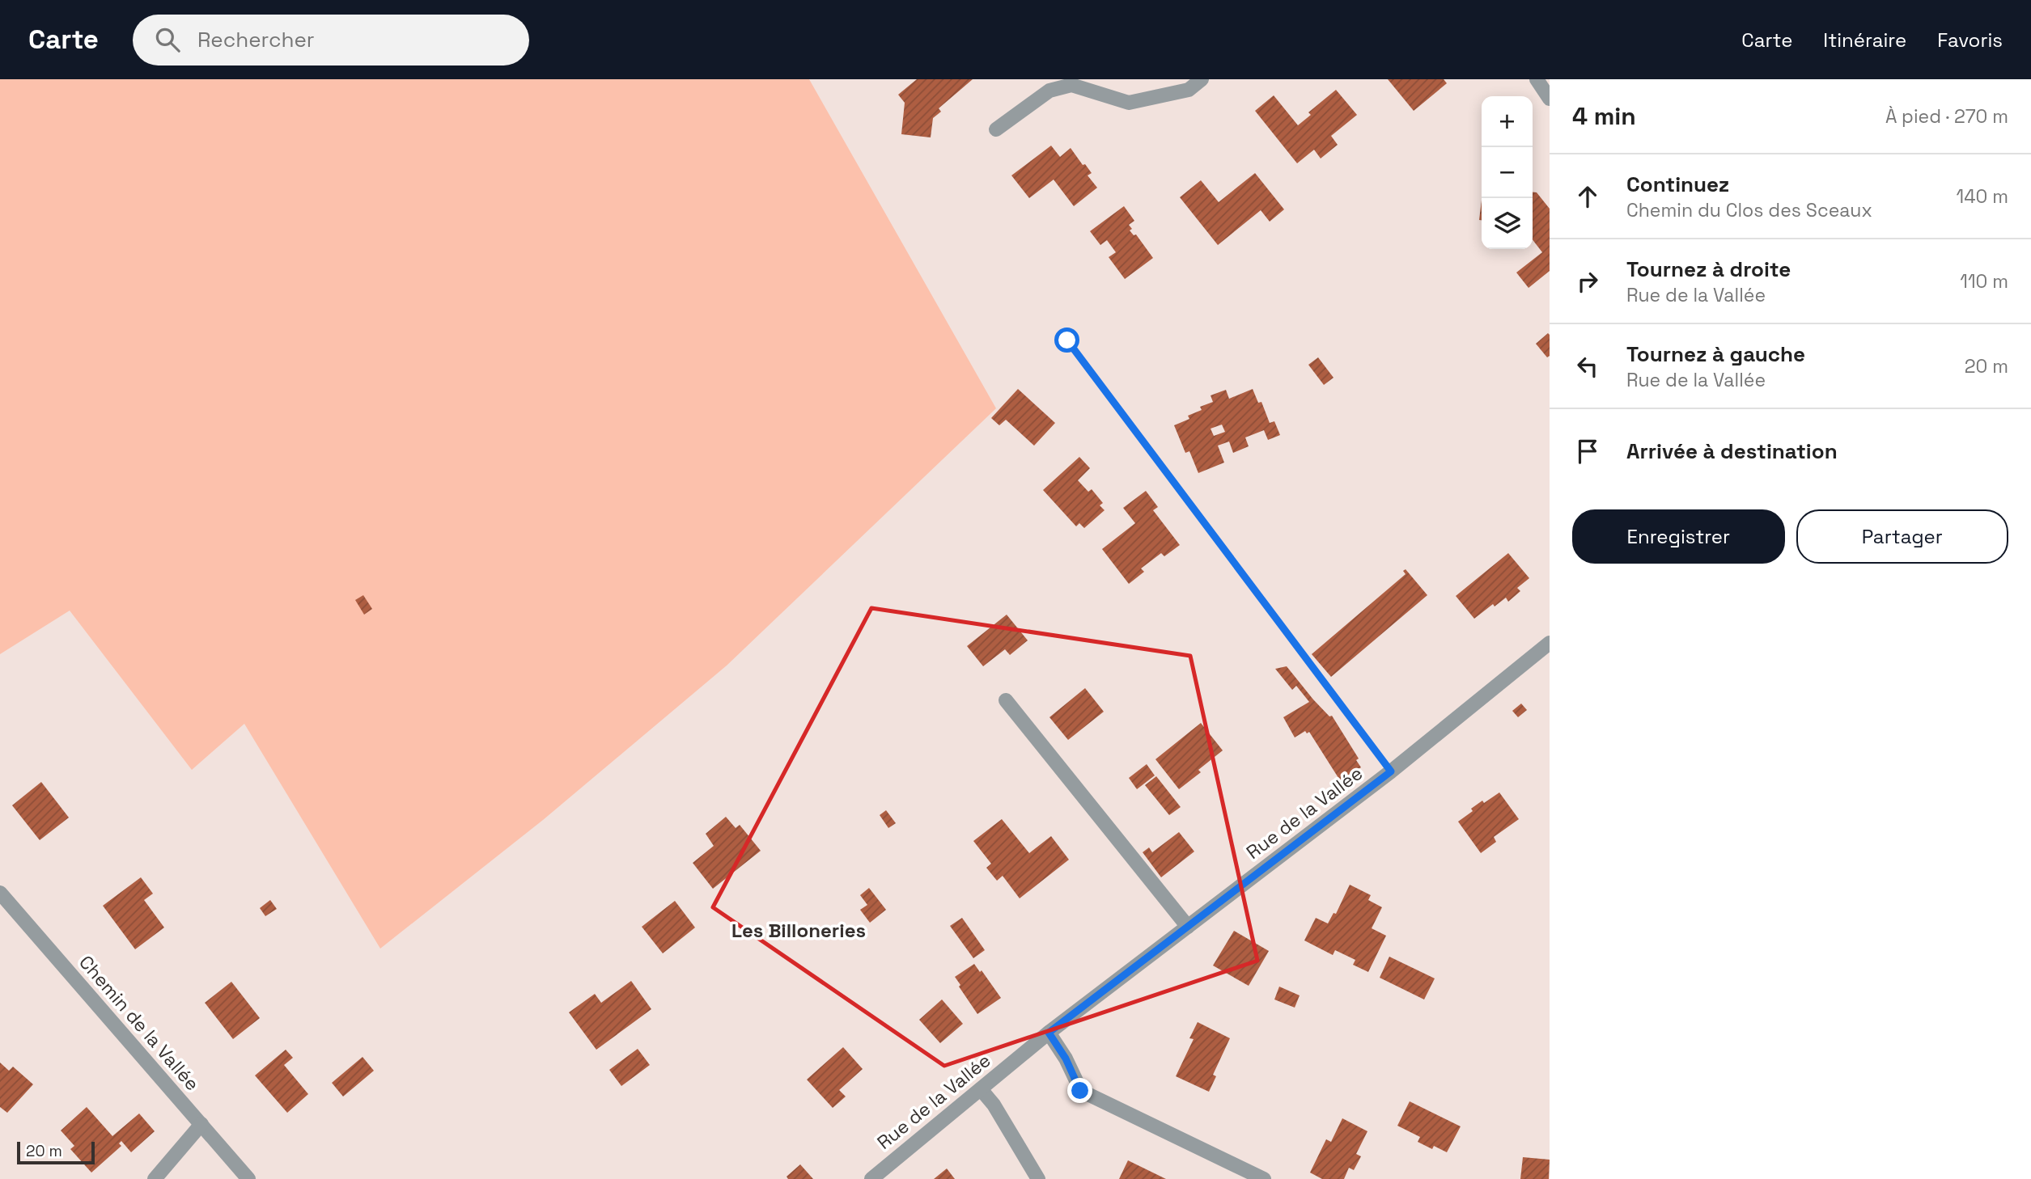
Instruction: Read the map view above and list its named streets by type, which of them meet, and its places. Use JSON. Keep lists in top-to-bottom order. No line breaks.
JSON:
{"streets":{"street":["Rue de la Vallée","Chemin de la Vallée"]},"districts":["Les Billoneries"],"scale_bar":"20 m","page":{"header":"Carte","search":"Rechercher","nav":["Carte","Itinéraire","Favoris"],"heading":["4 min","À pied · 270 m"],"map_buttons":["+","−"],"list":[["Continuez","Chemin du Clos des Sceaux","140 m"],["Tournez à droite","Rue de la Vallée","110 m"],["Tournez à gauche","Rue de la Vallée","20 m"],"Arrivée à destination"],"buttons":["Enregistrer","Partager"],"scale":"20 m"}}
